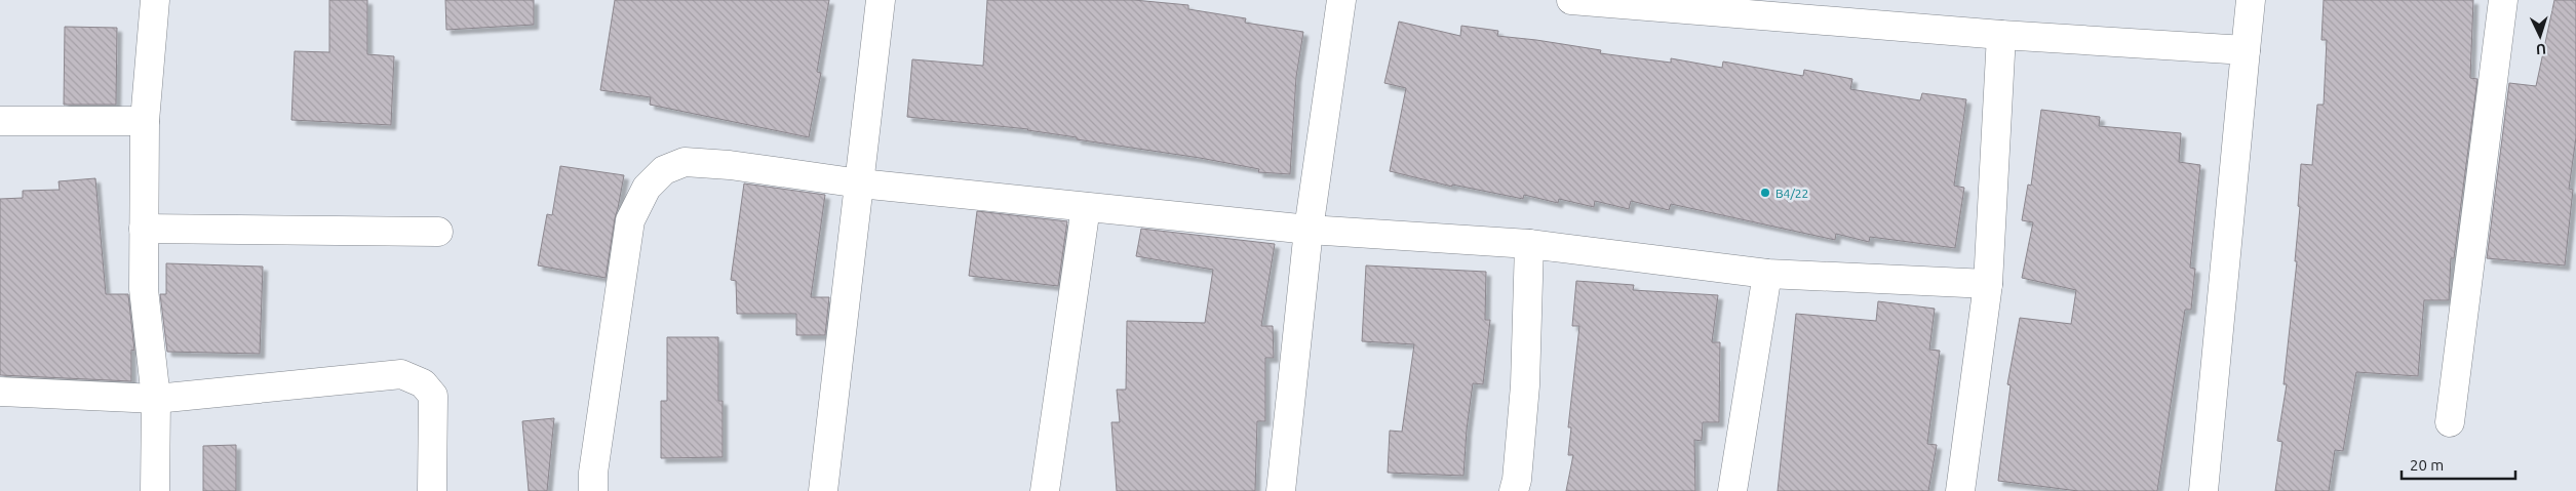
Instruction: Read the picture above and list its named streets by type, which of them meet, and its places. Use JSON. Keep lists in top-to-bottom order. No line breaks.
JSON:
{"places":["B4/22"],"scale_bar":"20 m","north":"bottom"}
